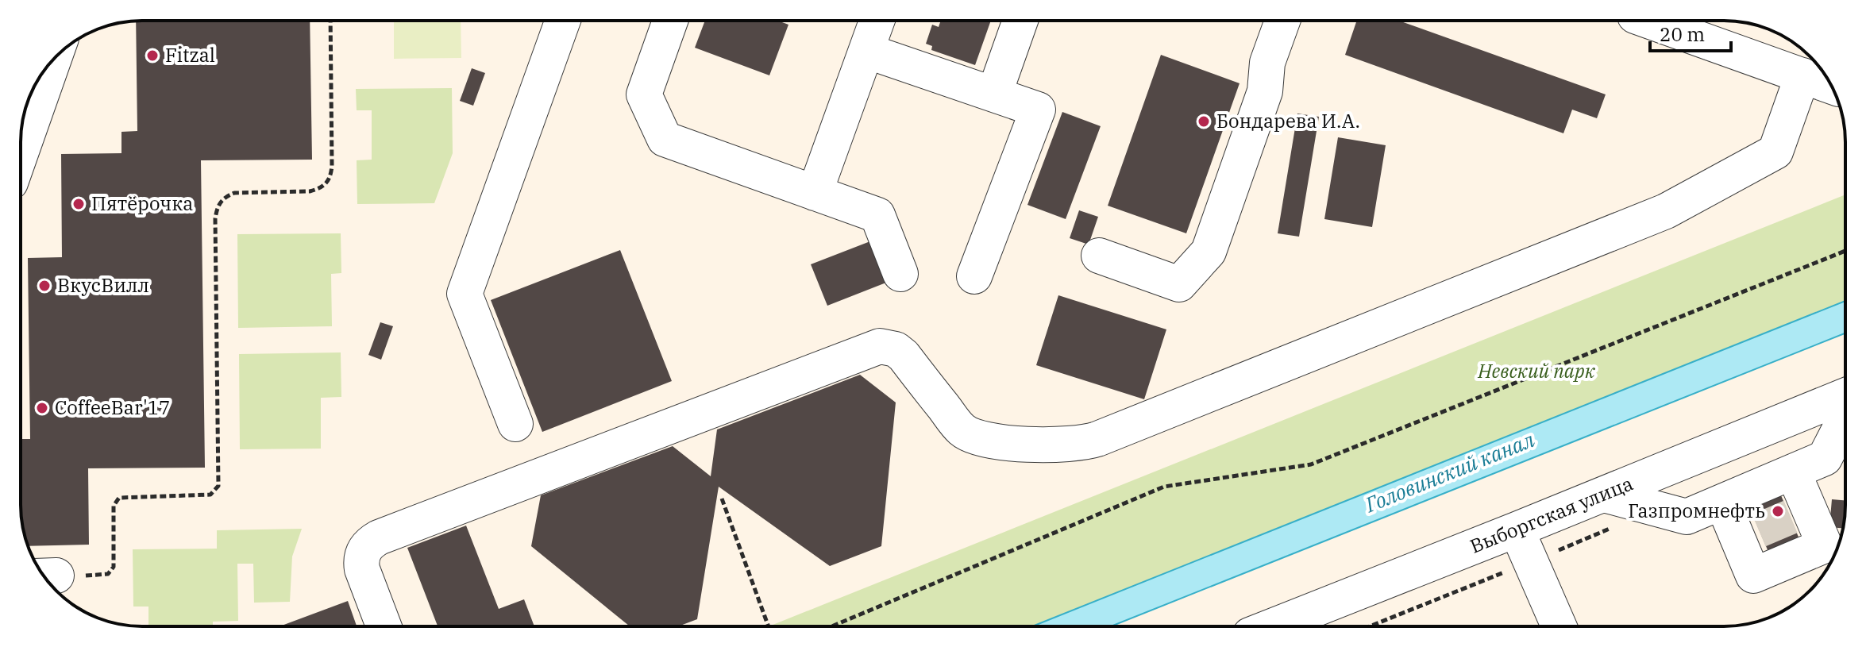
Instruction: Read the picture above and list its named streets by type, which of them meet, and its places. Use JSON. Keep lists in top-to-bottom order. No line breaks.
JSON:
{"streets":{"street":["Выборгская улица"]},"water":["Головинский канал"],"parks":["Невский парк"],"places":["Fitzal","Бондарева И.А.","Пятёрочка","ВкусВилл","CoffeeBar'17","Газпромнефть"],"scale_bar":"20 m"}
